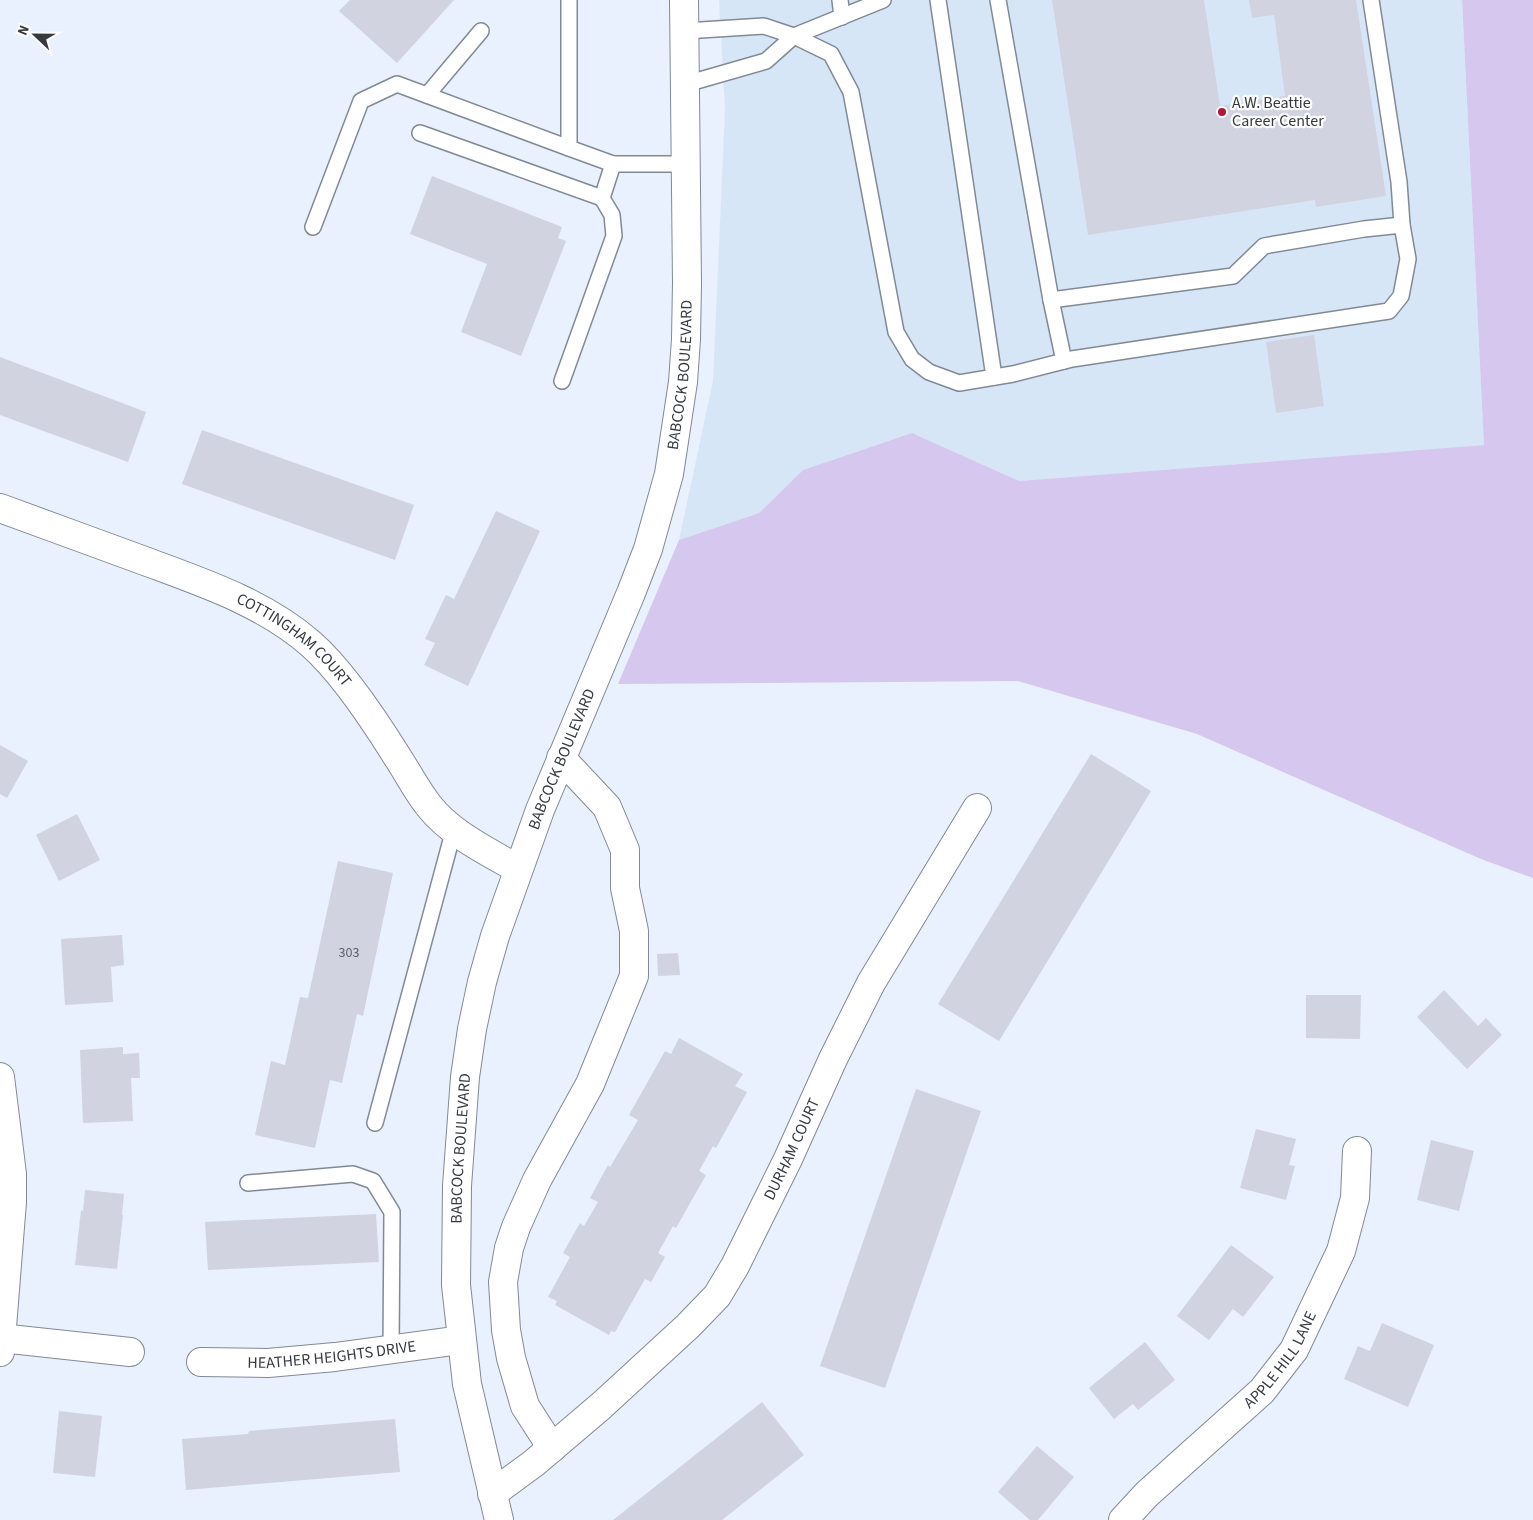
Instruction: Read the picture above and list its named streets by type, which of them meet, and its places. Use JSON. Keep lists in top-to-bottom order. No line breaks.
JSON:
{"streets":{"street":["BABCOCK BOULEVARD","COTTINGHAM COURT","DURHAM COURT","HEATHER HEIGHTS DRIVE","APPLE HILL LANE"]},"crossings":[["BABCOCK BOULEVARD","COTTINGHAM COURT"],["BABCOCK BOULEVARD","DURHAM COURT"],["BABCOCK BOULEVARD","HEATHER HEIGHTS DRIVE"]],"places":["A.W. Beattie Career Center"],"house_numbers":["303"],"north":"left"}
